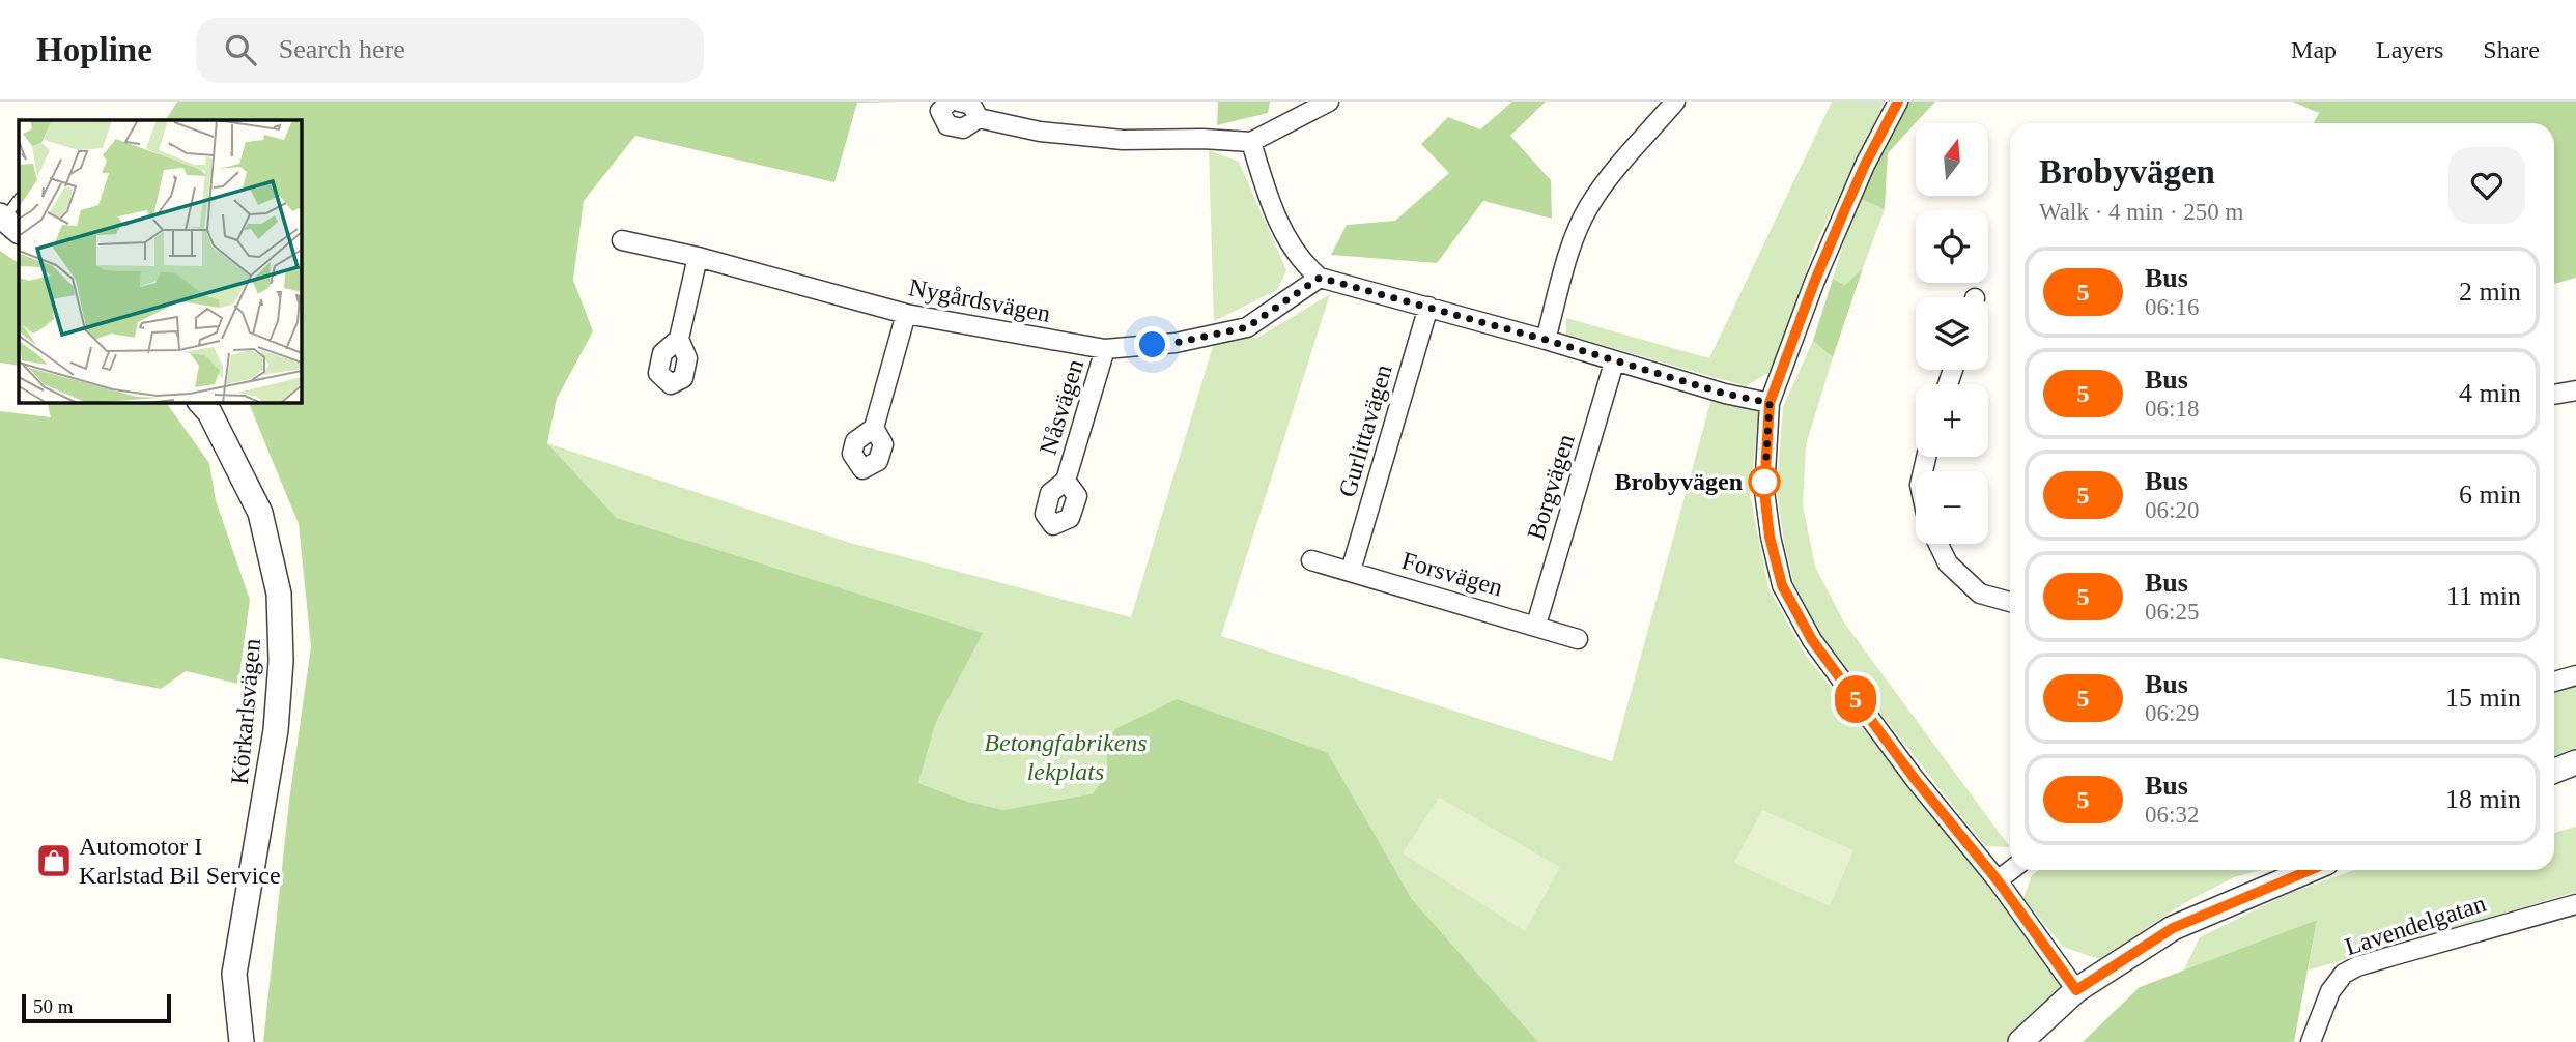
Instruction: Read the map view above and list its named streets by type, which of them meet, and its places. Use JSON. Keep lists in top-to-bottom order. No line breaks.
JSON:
{"streets":{"street":["Nygårdsvägen","Nåsvägen","Gurlittavägen","Borgvägen","Forsvägen","Körkarlsvägen","Lavendelgatan"]},"crossings":[["Nygårdsvägen","Nåsvägen"],["Gurlittavägen","Forsvägen"],["Borgvägen","Forsvägen"]],"parks":["Betongfabrikens lekplats"],"places":{"other":["Brobyvägen"],"shop":["Automotor I Karlstad Bil Service"]},"lines":["bus line 5"],"scale_bar":"50 m","north":"top","page":{"header":"Hopline","search":"Search here","nav":["Map","Layers","Share"],"on_map":"5","map_buttons":["+","−"],"heading":["Brobyvägen","Walk · 4 min · 250 m"],"list":[{"mark":"5","name":"Bus","note":"06:16","value":"2 min"},{"mark":"5","name":"Bus","note":"06:18","value":"4 min"},{"mark":"5","name":"Bus","note":"06:20","value":"6 min"},{"mark":"5","name":"Bus","note":"06:25","value":"11 min"},{"mark":"5","name":"Bus","note":"06:29","value":"15 min"},{"mark":"5","name":"Bus","note":"06:32","value":"18 min"}],"scale":"50 m"}}
